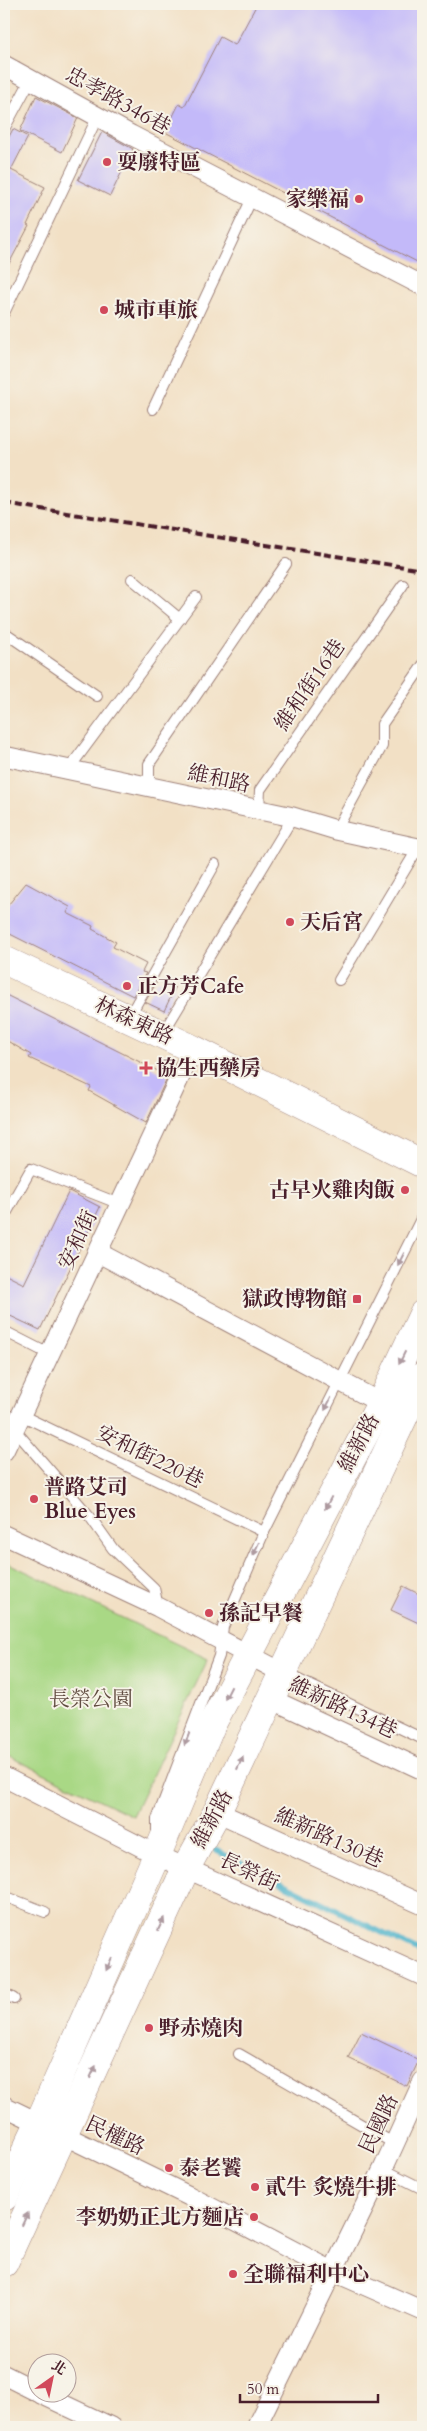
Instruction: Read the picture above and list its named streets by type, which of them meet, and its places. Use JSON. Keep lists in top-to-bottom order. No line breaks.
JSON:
{"streets":{"street":["忠孝路346巷","維和路","林森東路","安和街","維新路","維新路134巷","維新路130巷","長榮街","民國路","民權路"],"lane":["維和街16巷","安和街220巷"]},"crossings":[["維和街16巷","維和路"],["林森東路","安和街"],["安和街","安和街220巷"],["維新路","維新路134巷"],["維新路","維新路130巷"],["維新路","長榮街"],["維新路","民權路"],["民國路","民權路"]],"parks":["長榮公園"],"places":{"other":["耍廢特區","家樂福","城市車旅","天后宮","正方芳Cafe","古早火雞肉飯","普路艾司 Blue Eyes","孫記早餐","野赤燒肉","泰老饕","貳牛 炙燒牛排","李奶奶正北方麵店","全聯福利中心"],"health":["協生西藥房"],"transit":["獄政博物館"]},"scale_bar":"50 m","north":"top right"}
